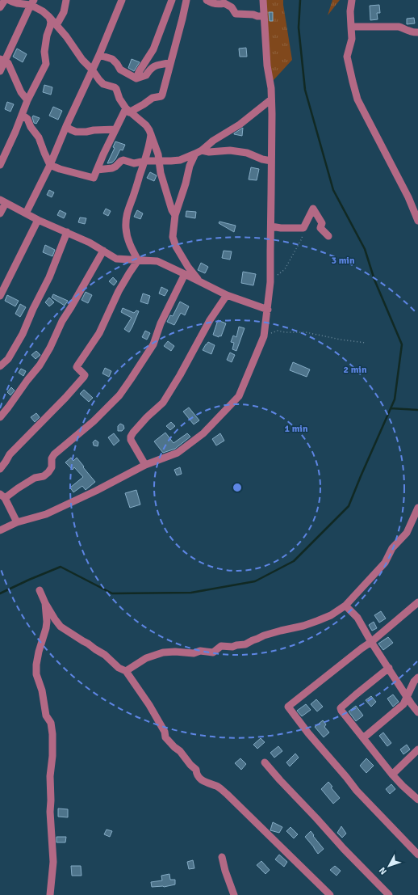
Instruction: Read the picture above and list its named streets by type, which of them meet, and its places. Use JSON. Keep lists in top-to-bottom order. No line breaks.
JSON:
{"north":"bottom left","rings":["3 min","2 min","1 min"]}
